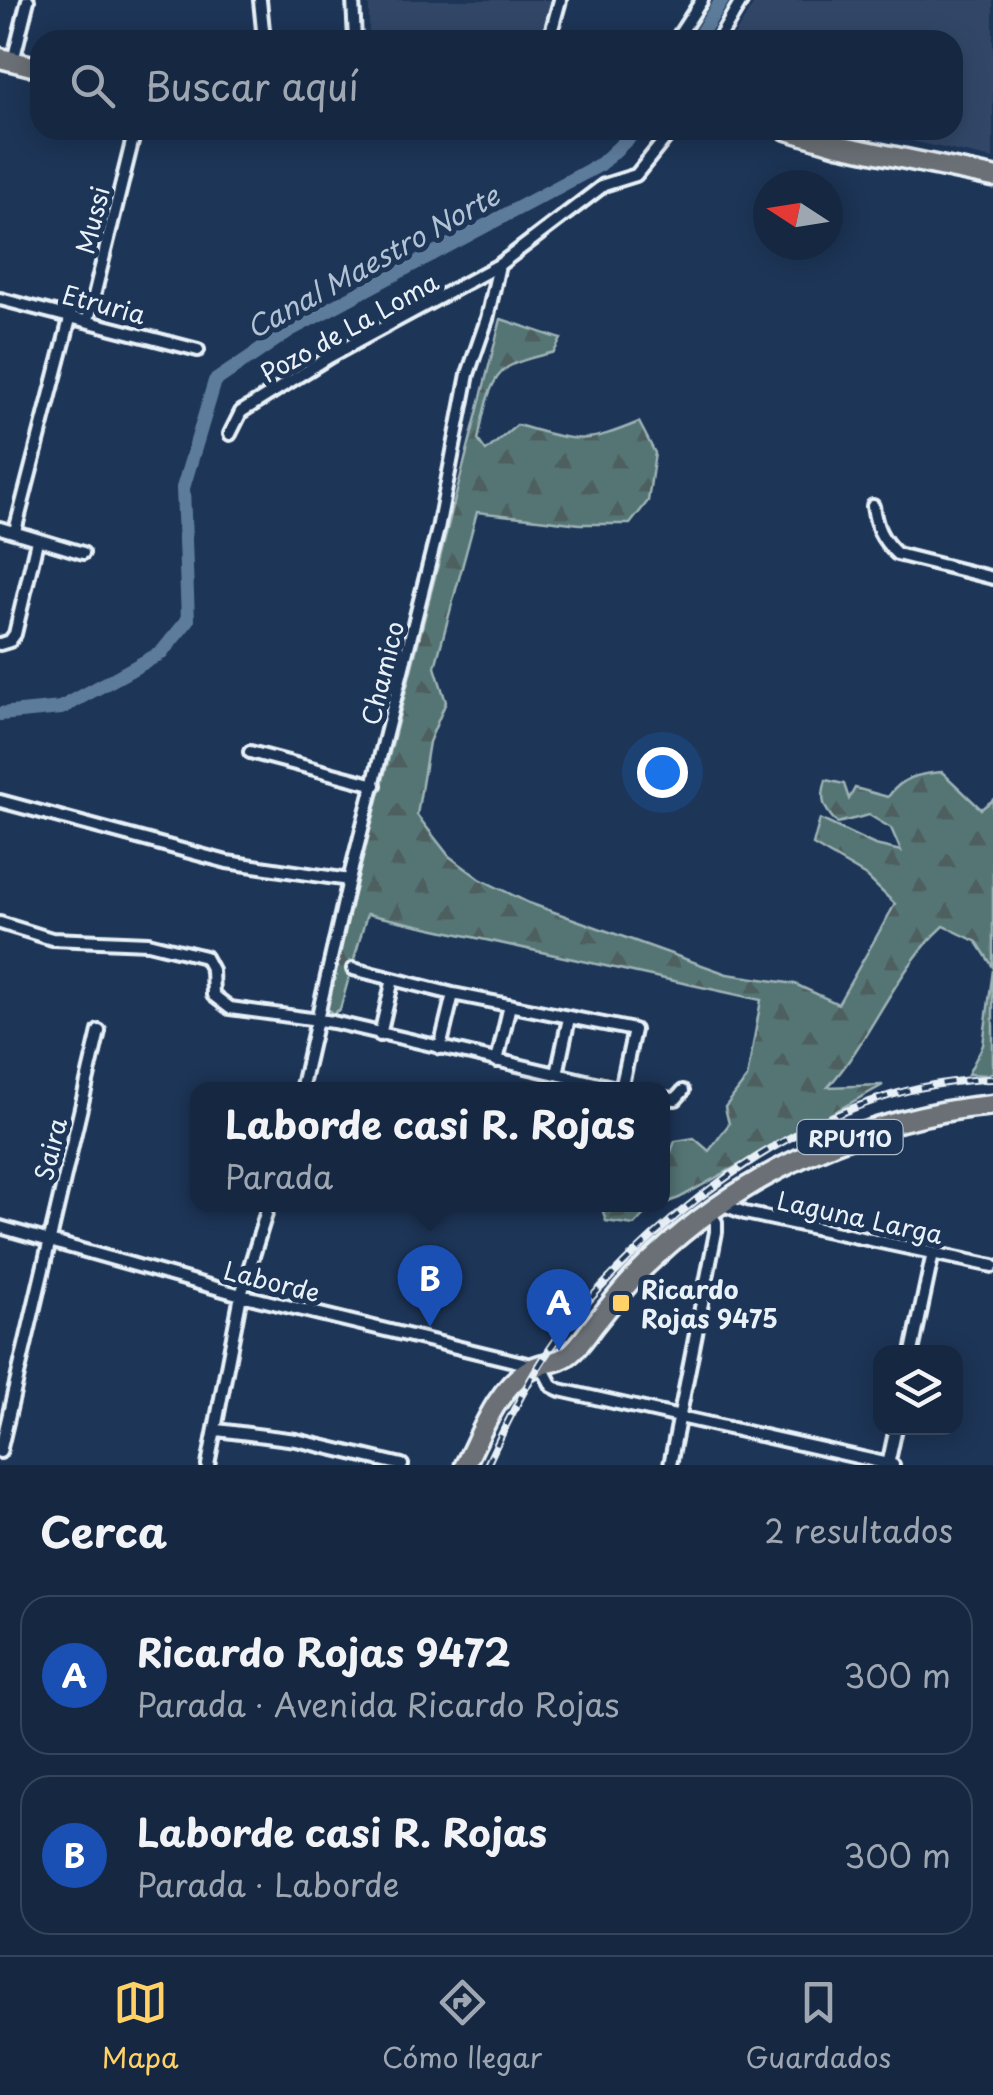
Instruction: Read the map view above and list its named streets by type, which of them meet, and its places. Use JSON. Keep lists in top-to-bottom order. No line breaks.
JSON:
{"streets":{"main road":["RPU110"],"street":["Mussi","Etruria","Pozo de La Loma","Chamico","Saira","Laguna Larga","Laborde"]},"crossings":[["Mussi","Etruria"],["Pozo de La Loma","Chamico"],["RPU110","Laguna Larga"],["RPU110","Laborde"],["Saira","Laborde"]],"water":["Canal Maestro Norte"],"places":{"transit":["Ricardo Rojas 9475"]},"north":"left","page":{"search":"Buscar aquí","popup":["Laborde casi R. Rojas","Parada"],"pins":["B","A"],"heading":["Cerca","2 resultados"],"list":[{"mark":"A","name":"Ricardo Rojas 9472","note":"Parada · Avenida Ricardo Rojas","value":"300 m"},{"mark":"B","name":"Laborde casi R. Rojas","note":"Parada · Laborde","value":"300 m"}],"nav":["Mapa","Cómo llegar","Guardados"]}}
